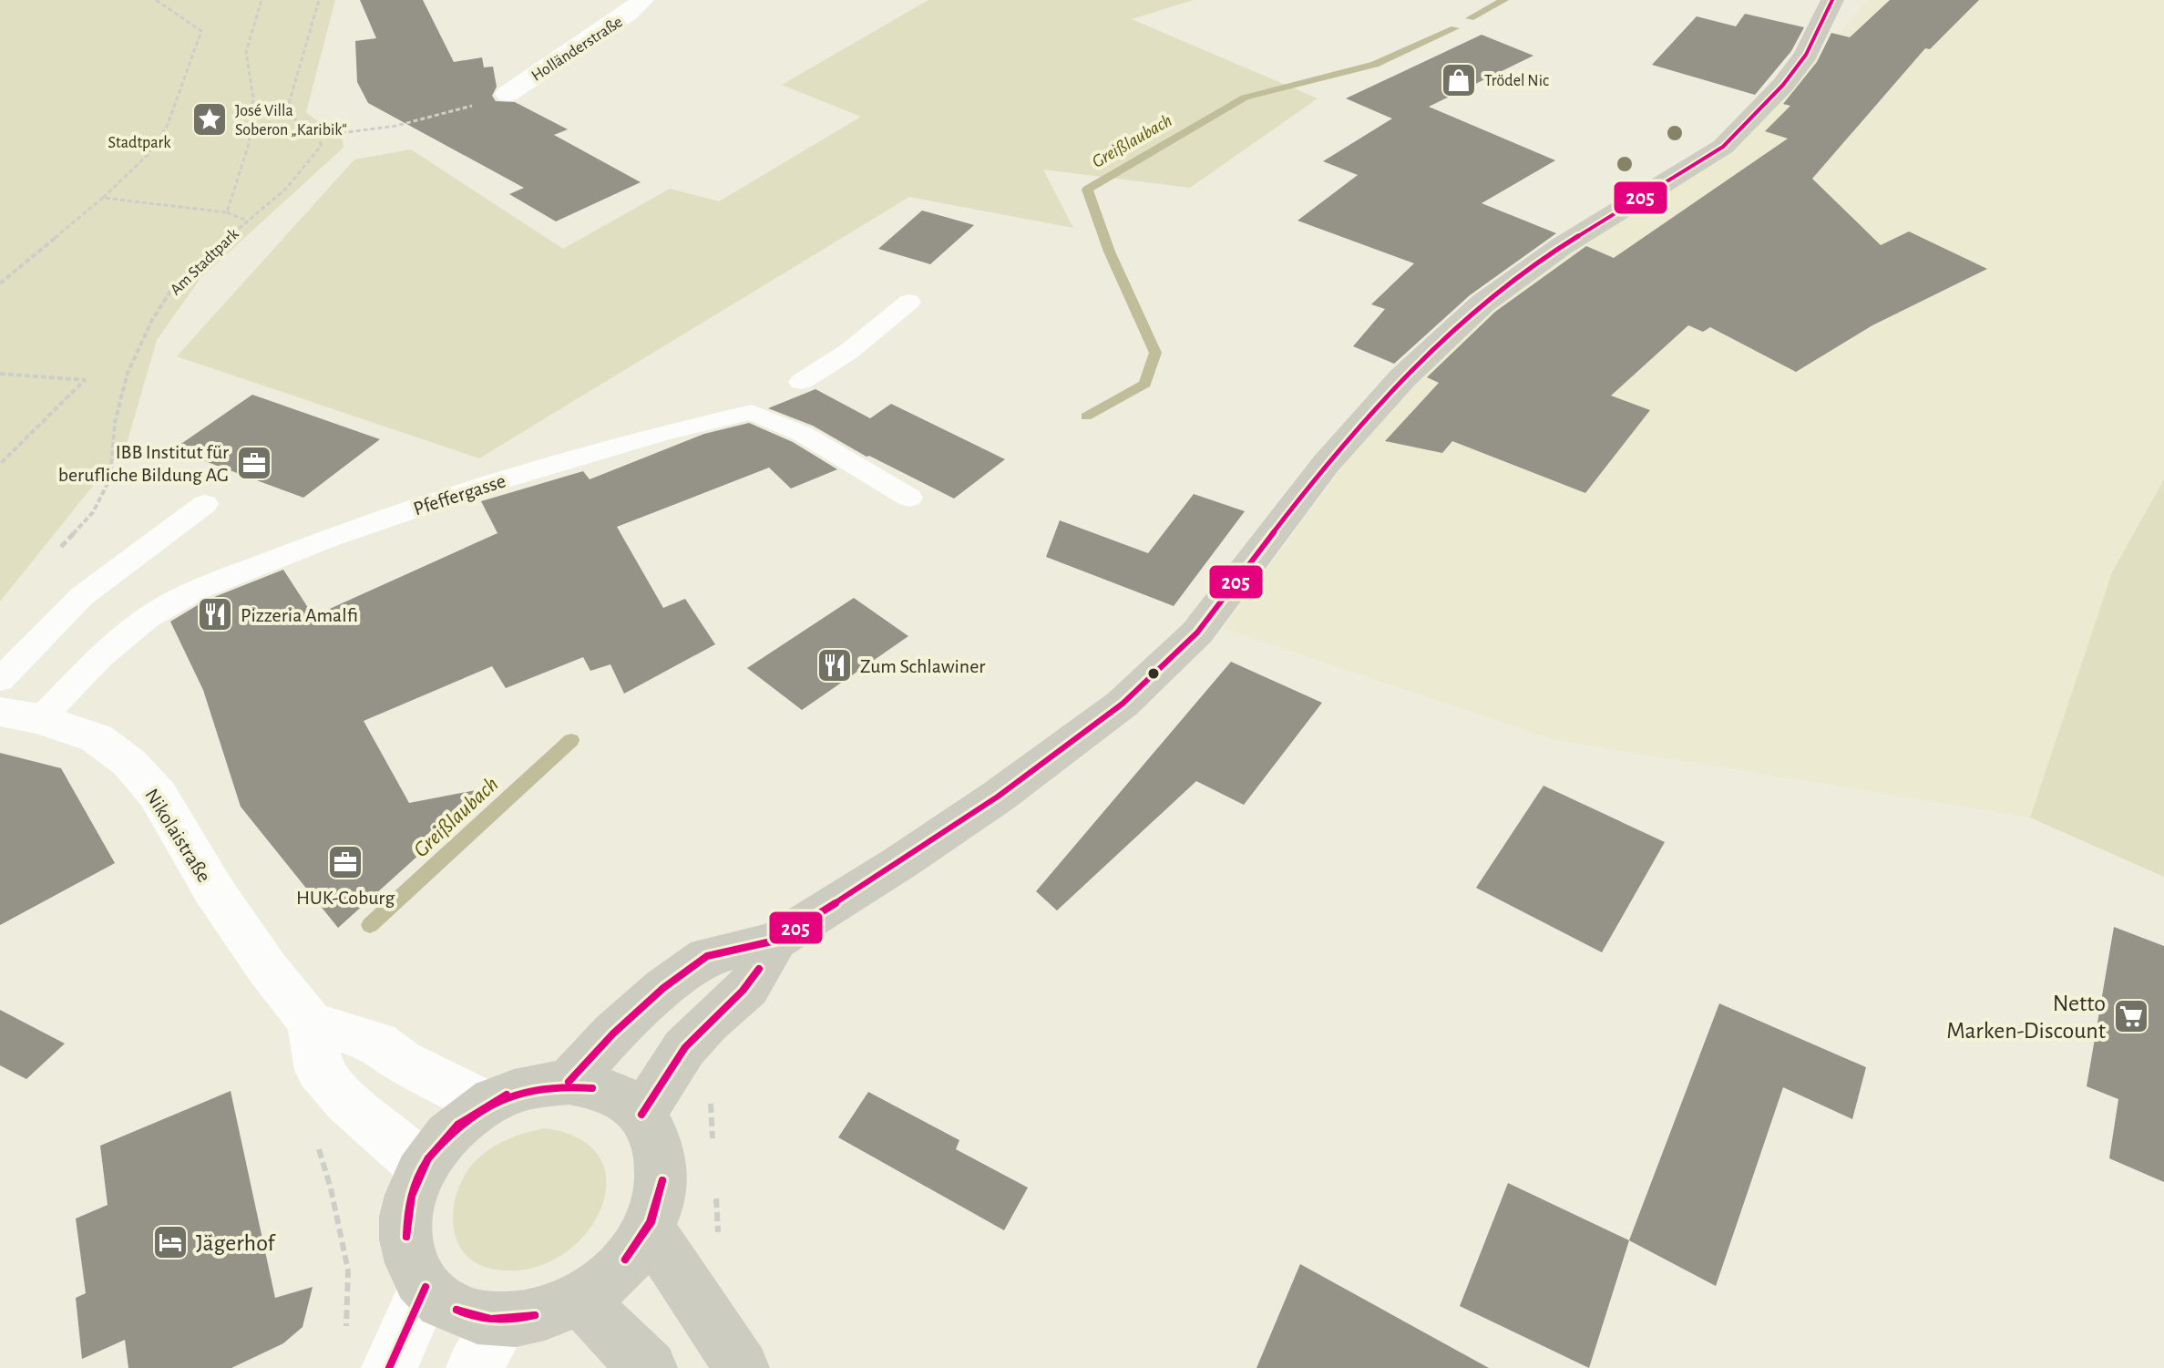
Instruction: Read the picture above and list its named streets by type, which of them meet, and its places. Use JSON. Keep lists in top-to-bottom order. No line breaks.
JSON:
{"streets":{"main road":["Holländerstraße","Nikolaistraße"],"lane":["Pfeffergasse"],"path":["Am Stadtpark"]},"crossings":[["Pfeffergasse","Nikolaistraße"]],"water":["Greißlaubach"],"parks":["Stadtpark"],"places":{"shop":["Trödel Nic"],"place":["José Villa Soberon „Karibik“"],"office":["IBB Institut für berufliche Bildung AG","HUK-Coburg"],"restaurant":["Pizzeria Amalfi","Zum Schlawiner"],"supermarket":["Netto Marken-Discount"],"hotel":["Jägerhof"]},"lines":["transit line 205"]}
